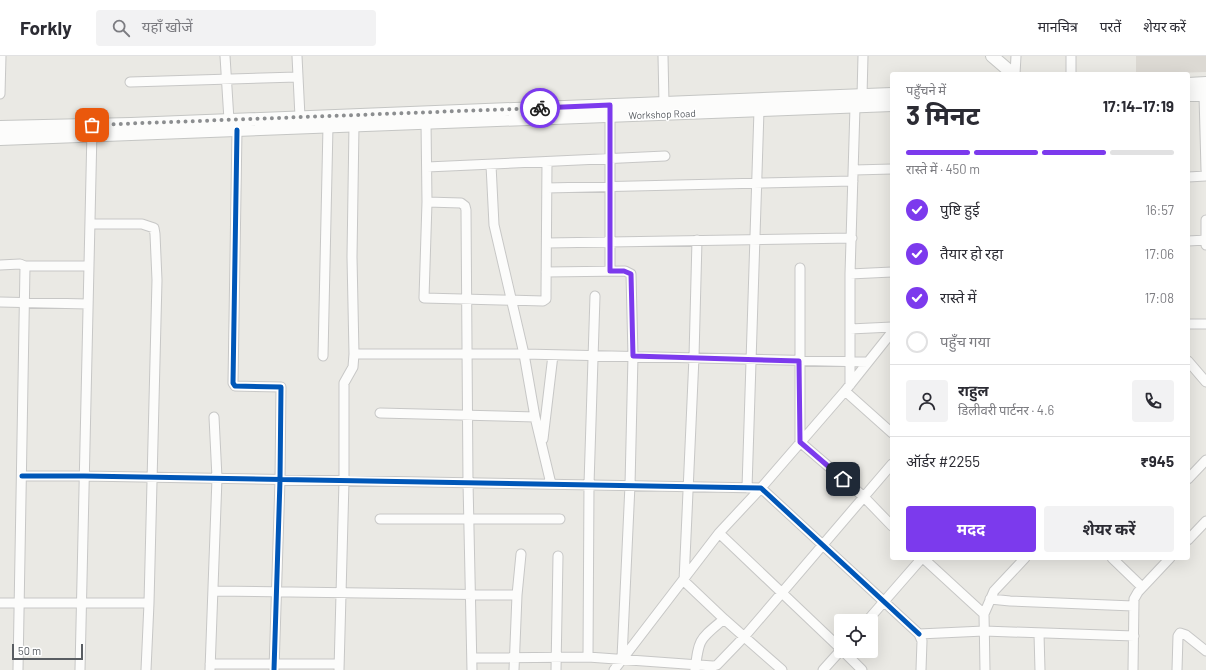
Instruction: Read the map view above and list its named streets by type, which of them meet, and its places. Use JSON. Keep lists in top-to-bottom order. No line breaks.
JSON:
{"streets":{"main road":["Workshop Road"]},"scale_bar":"50 m","page":{"header":"Forkly","search":"यहाँ खोजें","nav":["मानचित्र","परतें","शेयर करें"],"heading":["3 मिनट","पहुँचने में","17:14–17:19"],"panel":["राहुल","डिलीवरी पार्टनर · 4.6","ऑर्डर #2255","₹945"],"bar":"रास्ते में · 450 m","list":[["पुष्टि हुई","16:57"],["तैयार हो रहा","17:06"],["रास्ते में","17:08"],"पहुँच गया"],"buttons":["मदद","शेयर करें"],"scale":"50 m"}}
